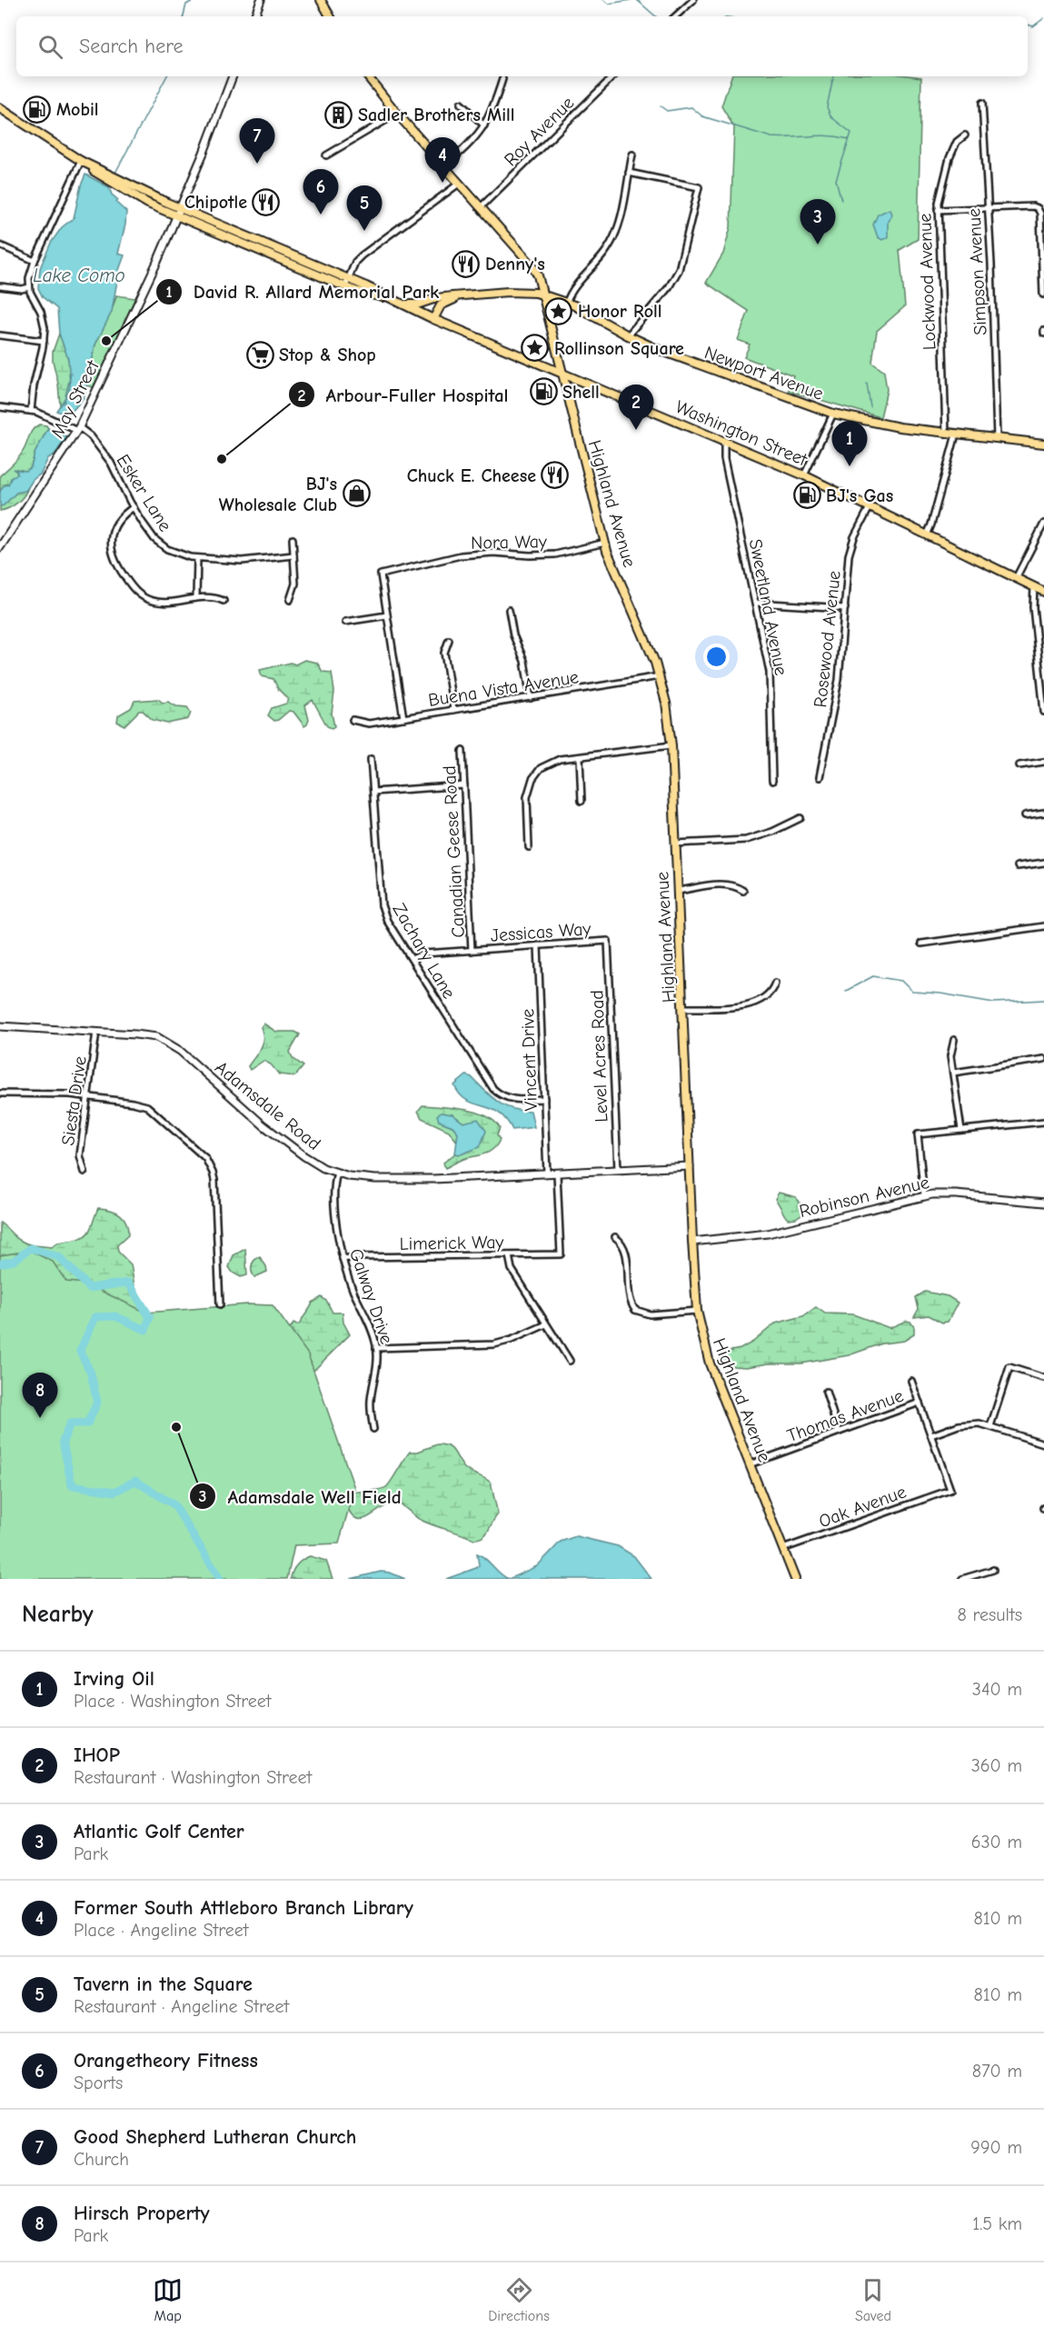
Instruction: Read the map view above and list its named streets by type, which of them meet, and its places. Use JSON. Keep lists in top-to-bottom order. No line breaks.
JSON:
{"streets":{"main road":["Newport Avenue","Washington Street","Highland Avenue"],"street":["Roy Avenue","Simpson Avenue","Lockwood Avenue","May Street","Esker Lane","Nora Way","Sweetland Avenue","Rosewood Avenue","Buena Vista Avenue","Canadian Geese Road","Jessicas Way","Zachary Lane","Level Acres Road","Vincent Drive","Siesta Drive","Adamsdale Road","Robinson Avenue","Limerick Way","Galway Drive","Thomas Avenue","Oak Avenue"]},"crossings":[["Simpson Avenue","Newport Avenue"],["Lockwood Avenue","Newport Avenue"],["Newport Avenue","Highland Avenue"],["May Street","Washington Street"],["May Street","Esker Lane"],["Washington Street","Highland Avenue"],["Washington Street","Sweetland Avenue"],["Washington Street","Rosewood Avenue"],["Highland Avenue","Nora Way"],["Highland Avenue","Buena Vista Avenue"],["Highland Avenue","Adamsdale Road"],["Highland Avenue","Robinson Avenue"],["Highland Avenue","Thomas Avenue"],["Highland Avenue","Oak Avenue"],["Canadian Geese Road","Jessicas Way"],["Jessicas Way","Zachary Lane"],["Jessicas Way","Level Acres Road"],["Jessicas Way","Vincent Drive"],["Zachary Lane","Vincent Drive"],["Level Acres Road","Adamsdale Road"],["Vincent Drive","Adamsdale Road"],["Siesta Drive","Adamsdale Road"],["Adamsdale Road","Limerick Way"],["Adamsdale Road","Galway Drive"],["Limerick Way","Galway Drive"]],"water":["Lake Como"],"places":{"fuel station":["Mobil","Shell","BJ's Gas"],"building":["Sadler Brothers Mill"],"restaurant":["Chipotle","Denny's","Chuck E. Cheese"],"place":["Honor Roll","Rollinson Square"],"other":["David R. Allard Memorial Park","Arbour-Fuller Hospital","Adamsdale Well Field"],"supermarket":["Stop & Shop"],"shop":["BJ's Wholesale Club"]},"page":{"search":"Search here","pins":["7","4","6","5","3","2","1","8"],"heading":["Nearby","8 results"],"list":[{"mark":"1","name":"Irving Oil","note":"Place · Washington Street","value":"340 m"},{"mark":"2","name":"IHOP","note":"Restaurant · Washington Street","value":"360 m"},{"mark":"3","name":"Atlantic Golf Center","note":"Park","value":"630 m"},{"mark":"4","name":"Former South Attleboro Branch Library","note":"Place · Angeline Street","value":"810 m"},{"mark":"5","name":"Tavern in the Square","note":"Restaurant · Angeline Street","value":"810 m"},{"mark":"6","name":"Orangetheory Fitness","note":"Sports","value":"870 m"},{"mark":"7","name":"Good Shepherd Lutheran Church","note":"Church","value":"990 m"},{"mark":"8","name":"Hirsch Property","note":"Park","value":"1.5 km"}],"nav":["Map","Directions","Saved"]}}
